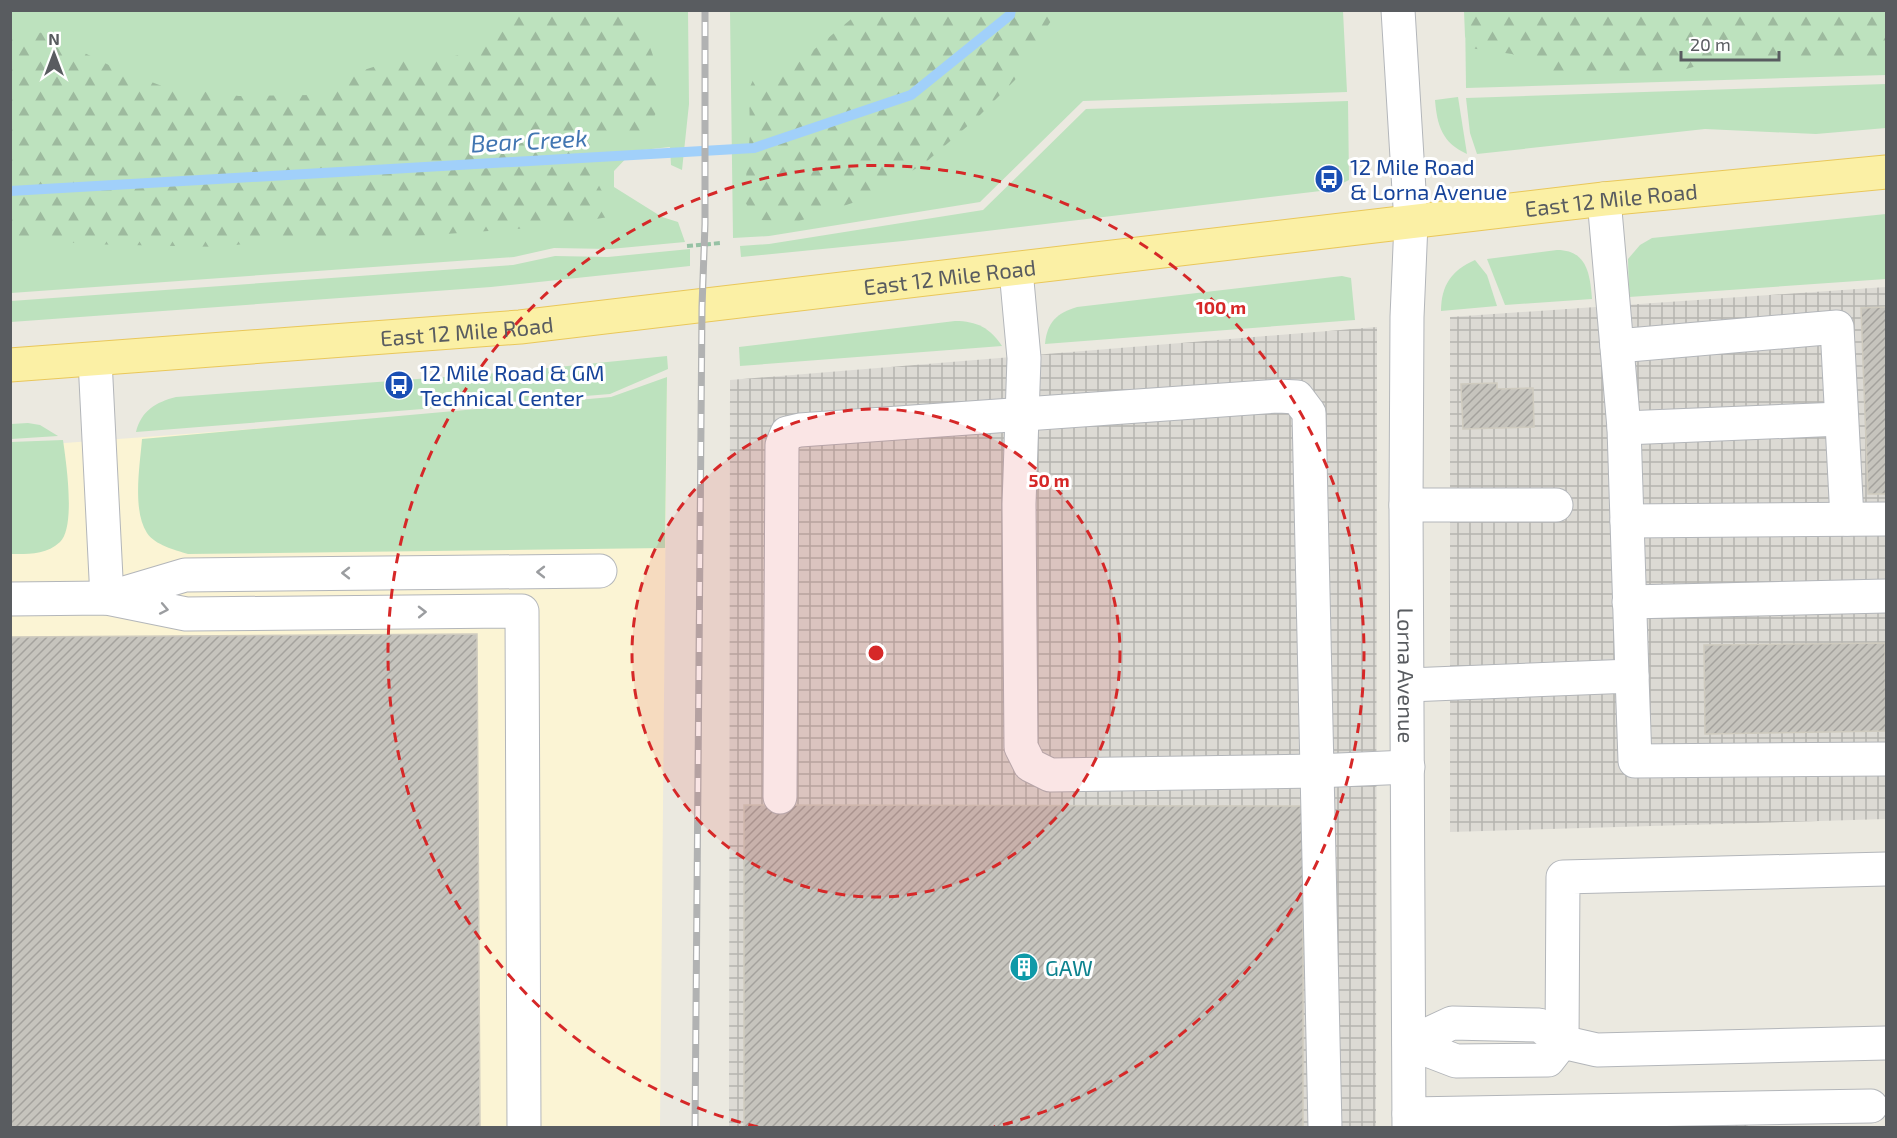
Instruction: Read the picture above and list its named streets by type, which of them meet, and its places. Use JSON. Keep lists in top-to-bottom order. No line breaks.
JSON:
{"streets":{"main road":["East 12 Mile Road"],"street":["Lorna Avenue"]},"crossings":[["East 12 Mile Road","Lorna Avenue"]],"water":["Bear Creek"],"places":{"bus stop":["12 Mile Road & Lorna Avenue","12 Mile Road & GM Technical Center"],"building":["GAW"]},"scale_bar":"20 m","north":"top","rings":["100 m","50 m"]}
